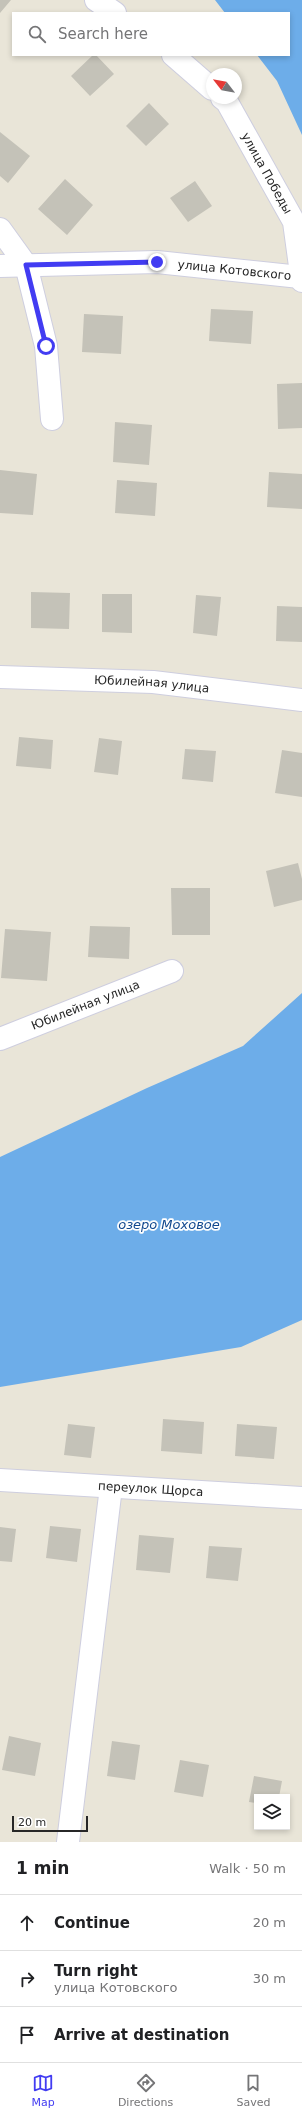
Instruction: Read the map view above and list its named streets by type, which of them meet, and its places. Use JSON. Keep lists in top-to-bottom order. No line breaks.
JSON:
{"streets":{"street":["улица Победы","улица Котовского","Юбилейная улица","переулок Щорса"]},"crossings":[["улица Победы","улица Котовского"]],"water":["озеро Моховое"],"scale_bar":"20 m","north":"top left","page":{"search":"Search here","scale":"20 m","heading":["1 min","Walk · 50 m"],"list":[["Continue","20 m"],["Turn right","улица Котовского","30 m"],"Arrive at destination"],"nav":["Map","Directions","Saved"]}}
